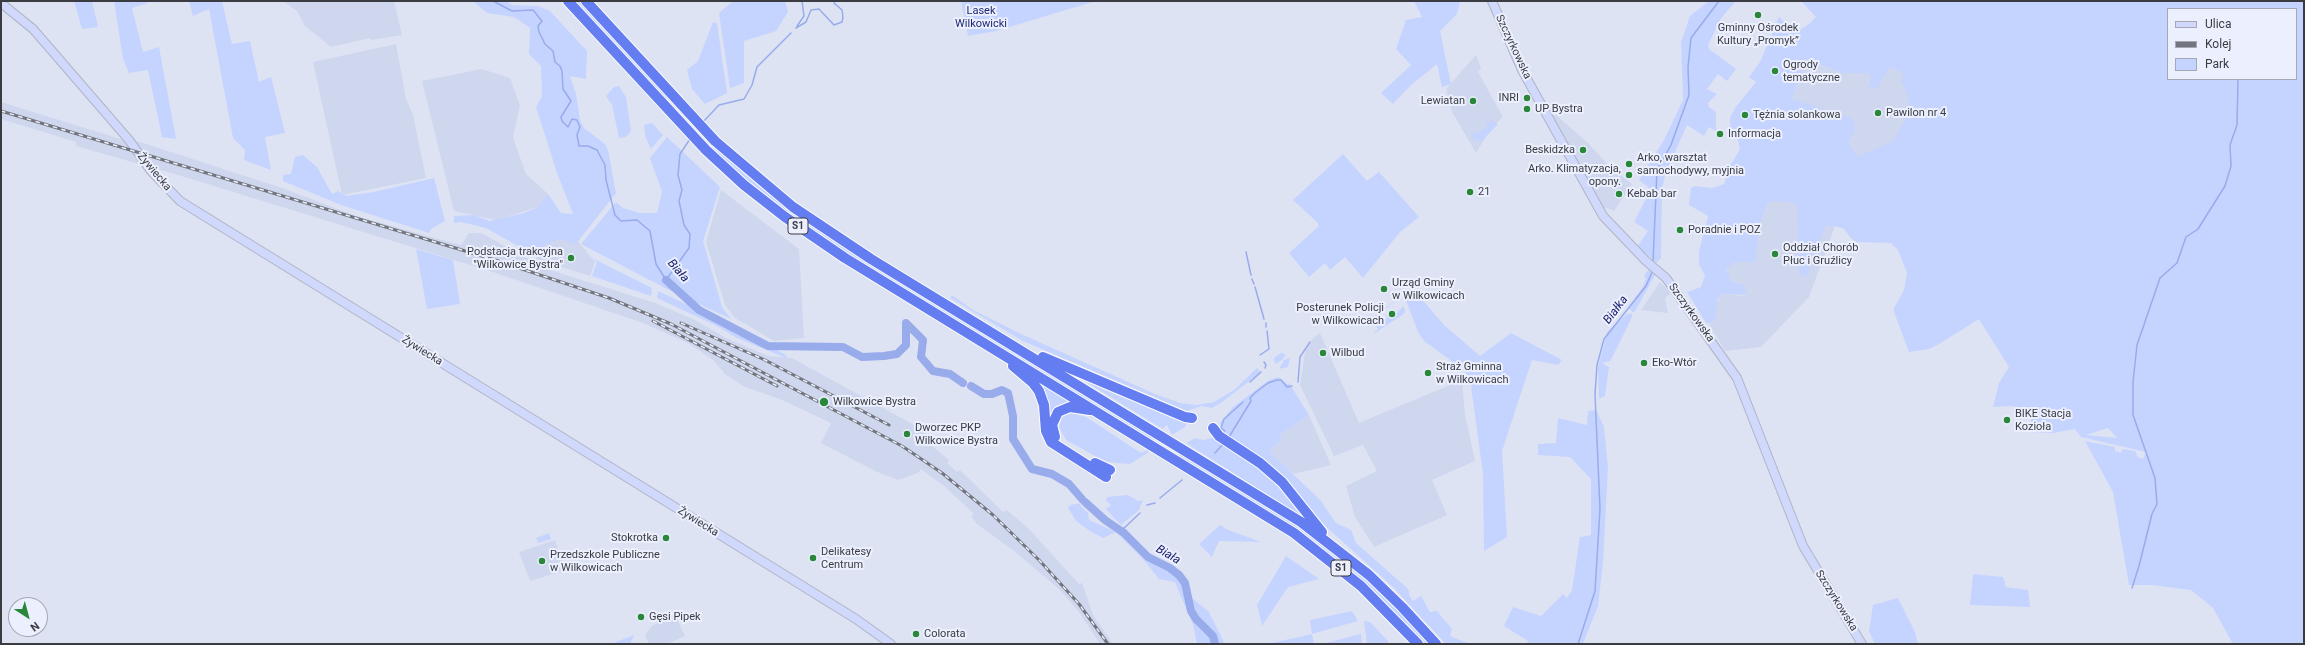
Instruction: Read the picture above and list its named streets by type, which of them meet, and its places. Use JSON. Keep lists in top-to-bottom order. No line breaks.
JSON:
{"streets":{"highway":["S1"],"main road":["Szczyrkowska","Żywiecka"]},"water":["Biała","Białka"],"parks":["Lasek Wilkowicki"],"places":["Gminny Ośrodek Kultury „Promyk”","Ogrody tematyczne","INRI","Lewiatan","UP Bystra","Pawilon nr 4","Tężnia solankowa","Informacja","Beskidzka","Arko, warsztat samochodywy, myjnia","Arko. Klimatyzacja, opony.","21","Kebab bar","Poradnie i POZ","Oddział Chorób Płuc i Gruźlicy","Podstacja trakcyjna \"Wilkowice Bystra\"","Urząd Gminy w Wilkowicach","Posterunek Policji w Wilkowicach","Wilbud","Eko-Wtór","Straż Gminna w Wilkowicach","Wilkowice Bystra","BIKE Stacja Kozioła","Dworzec PKP Wilkowice Bystra","Stokrotka","Delikatesy Centrum","Przedszkole Publiczne w Wilkowicach","Gęsi Pipek","Colorata"],"legend":["Ulica","Kolej","Park"],"north":"bottom right"}
